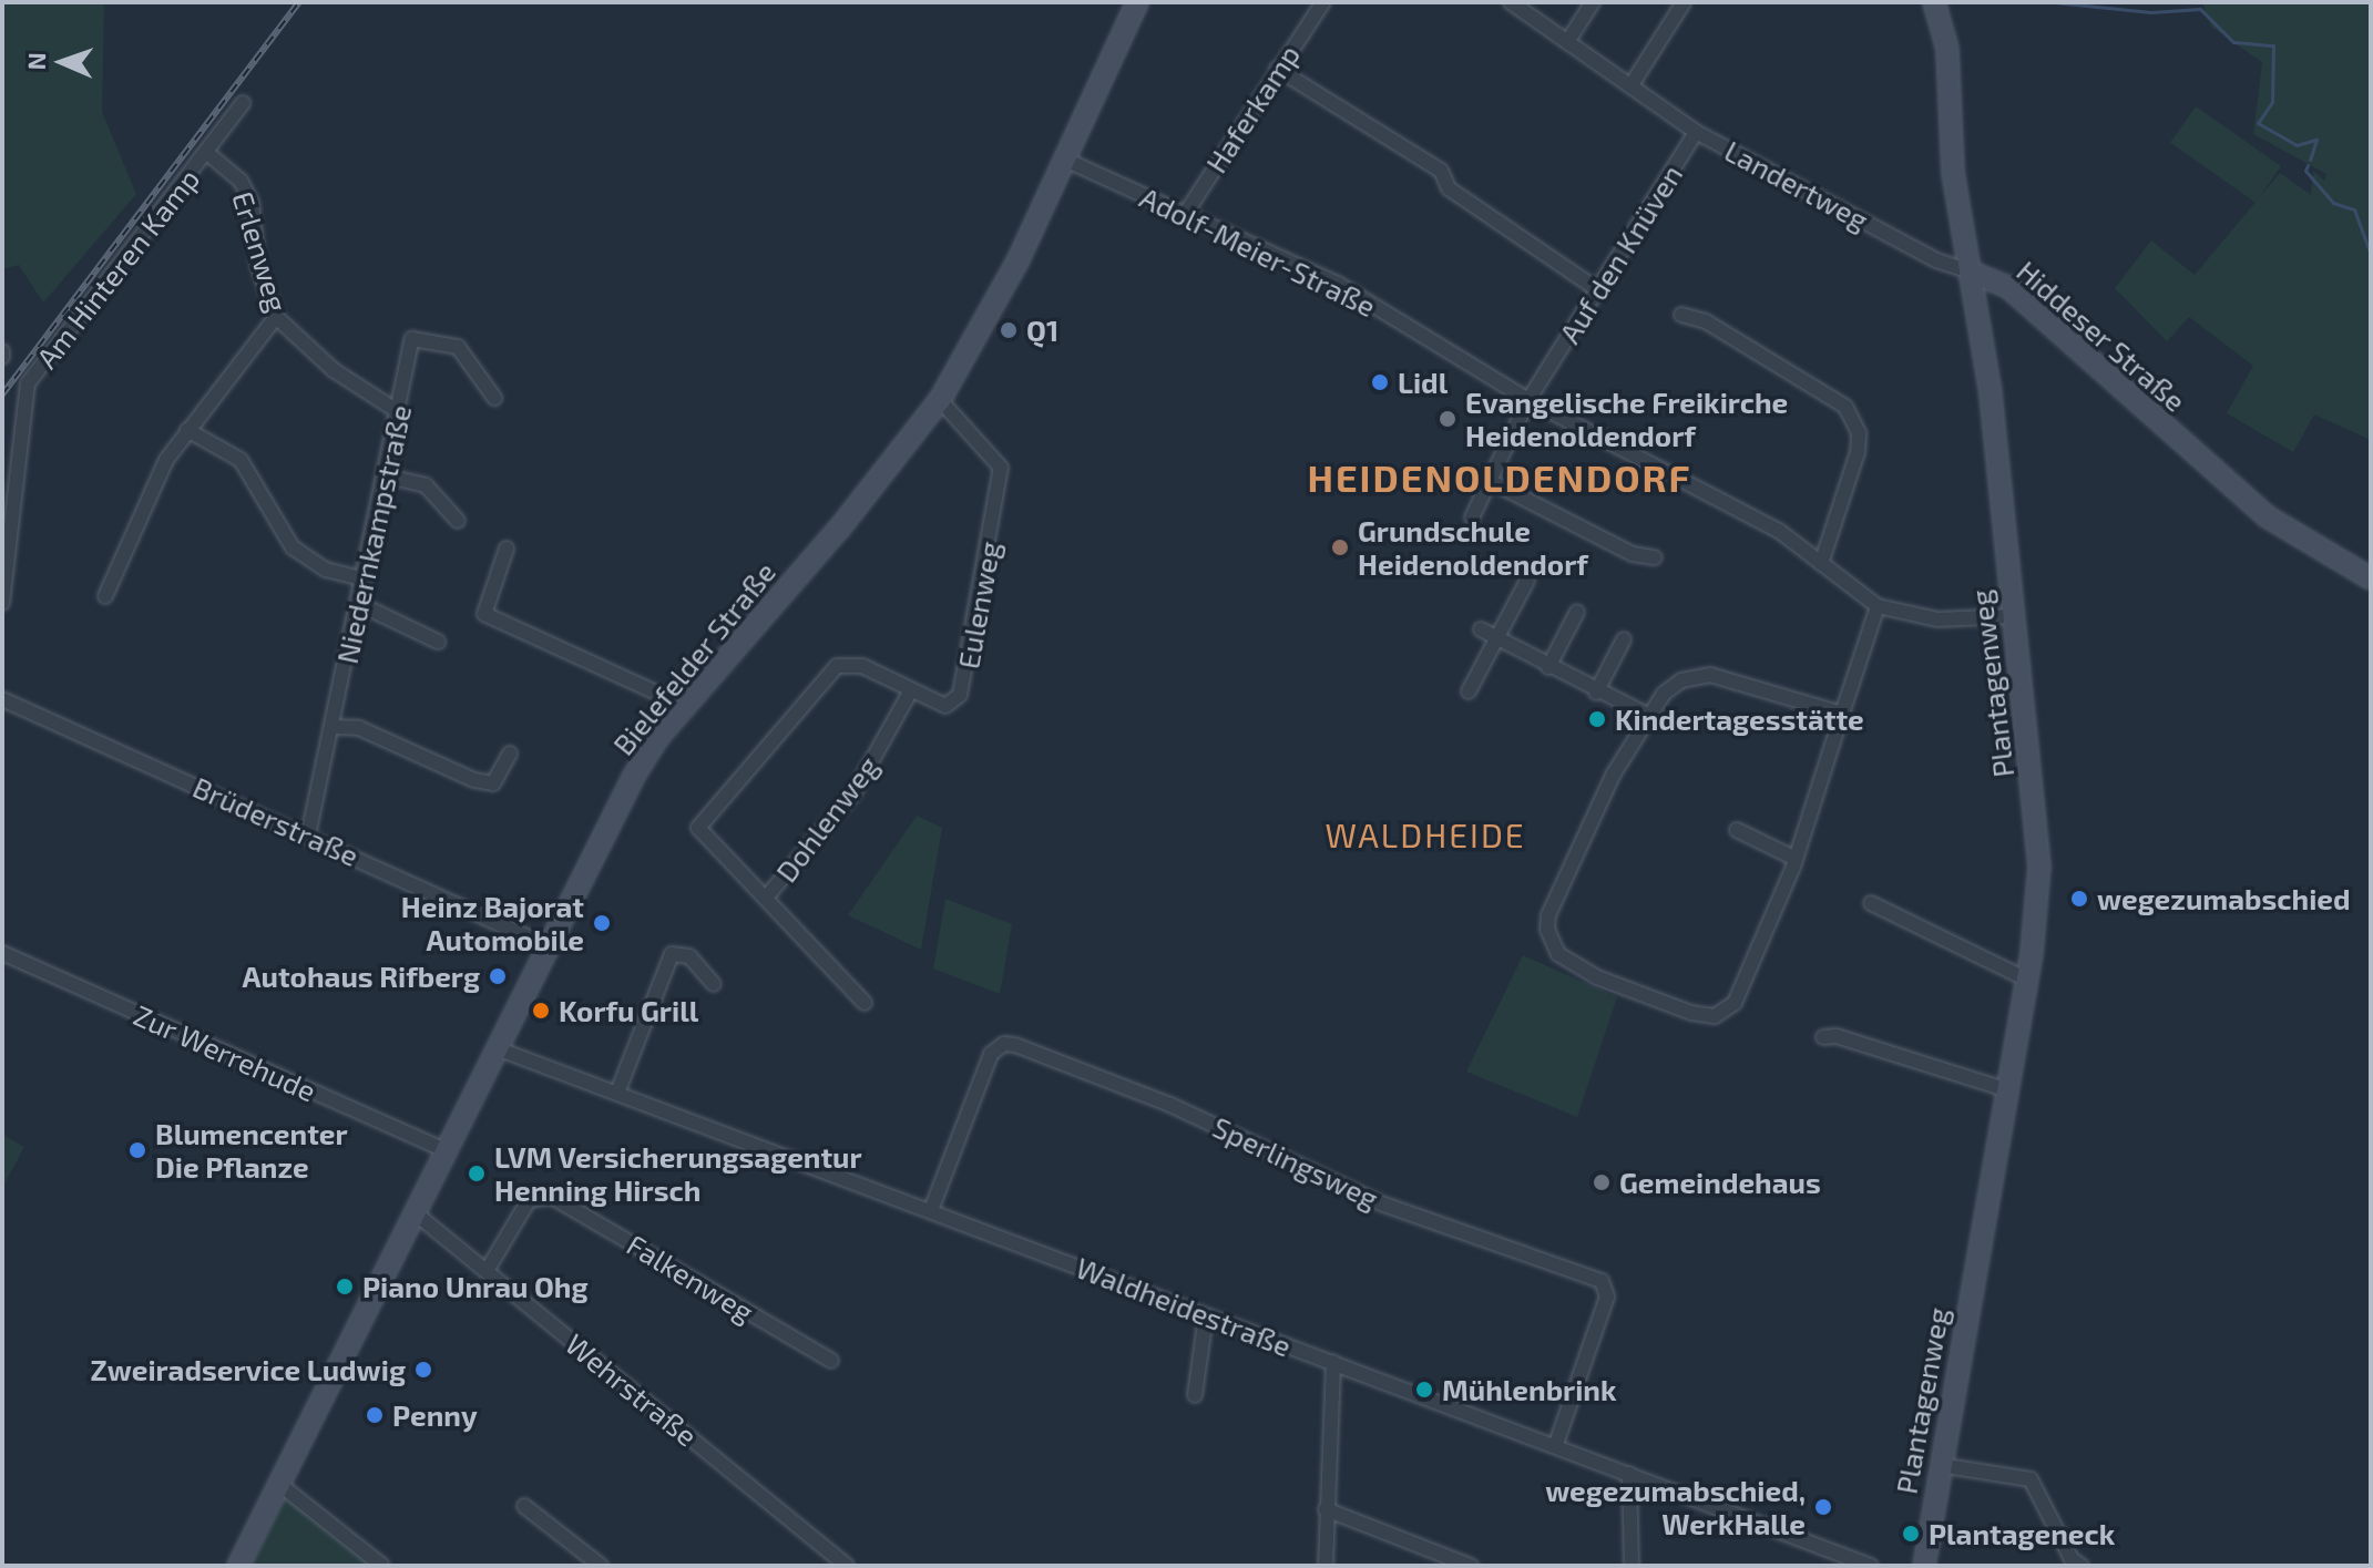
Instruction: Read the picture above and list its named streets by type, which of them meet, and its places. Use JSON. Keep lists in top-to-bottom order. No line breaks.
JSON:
{"streets":{"main road":["Hiddeser Straße","Bielefelder Straße","Plantagenweg"],"street":["Haferkamp","Landertweg","Erlenweg","Adolf-Meier-Straße","Auf den Knüven","Am Hinteren Kamp","Niedernkampstraße","Eulenweg","Dohlenweg","Brüderstraße","Zur Werrehude","Sperlingsweg","Falkenweg","Waldheidestraße","Wehrstraße"]},"crossings":[["Haferkamp","Adolf-Meier-Straße"],["Landertweg","Auf den Knüven"],["Landertweg","Hiddeser Straße"],["Landertweg","Plantagenweg"],["Erlenweg","Am Hinteren Kamp"],["Erlenweg","Niedernkampstraße"],["Adolf-Meier-Straße","Auf den Knüven"],["Adolf-Meier-Straße","Bielefelder Straße"],["Adolf-Meier-Straße","Plantagenweg"],["Hiddeser Straße","Plantagenweg"],["Niedernkampstraße","Brüderstraße"],["Eulenweg","Bielefelder Straße"],["Eulenweg","Dohlenweg"],["Bielefelder Straße","Brüderstraße"],["Bielefelder Straße","Zur Werrehude"],["Bielefelder Straße","Waldheidestraße"],["Bielefelder Straße","Wehrstraße"],["Sperlingsweg","Waldheidestraße"],["Falkenweg","Wehrstraße"]],"districts":["HEIDENOLDENDORF","WALDHEIDE"],"places":["Q1","Lidl","Evangelische Freikirche Heidenoldendorf","Grundschule Heidenoldendorf","Kindertagesstätte","wegezumabschied","Heinz Bajorat Automobile","Autohaus Rifberg","Korfu Grill","Blumencenter Die Pflanze","LVM Versicherungsagentur Henning Hirsch","Gemeindehaus","Piano Unrau Ohg","Zweiradservice Ludwig","Mühlenbrink","Penny","wegezumabschied, WerkHalle","Plantageneck"],"north":"left"}
